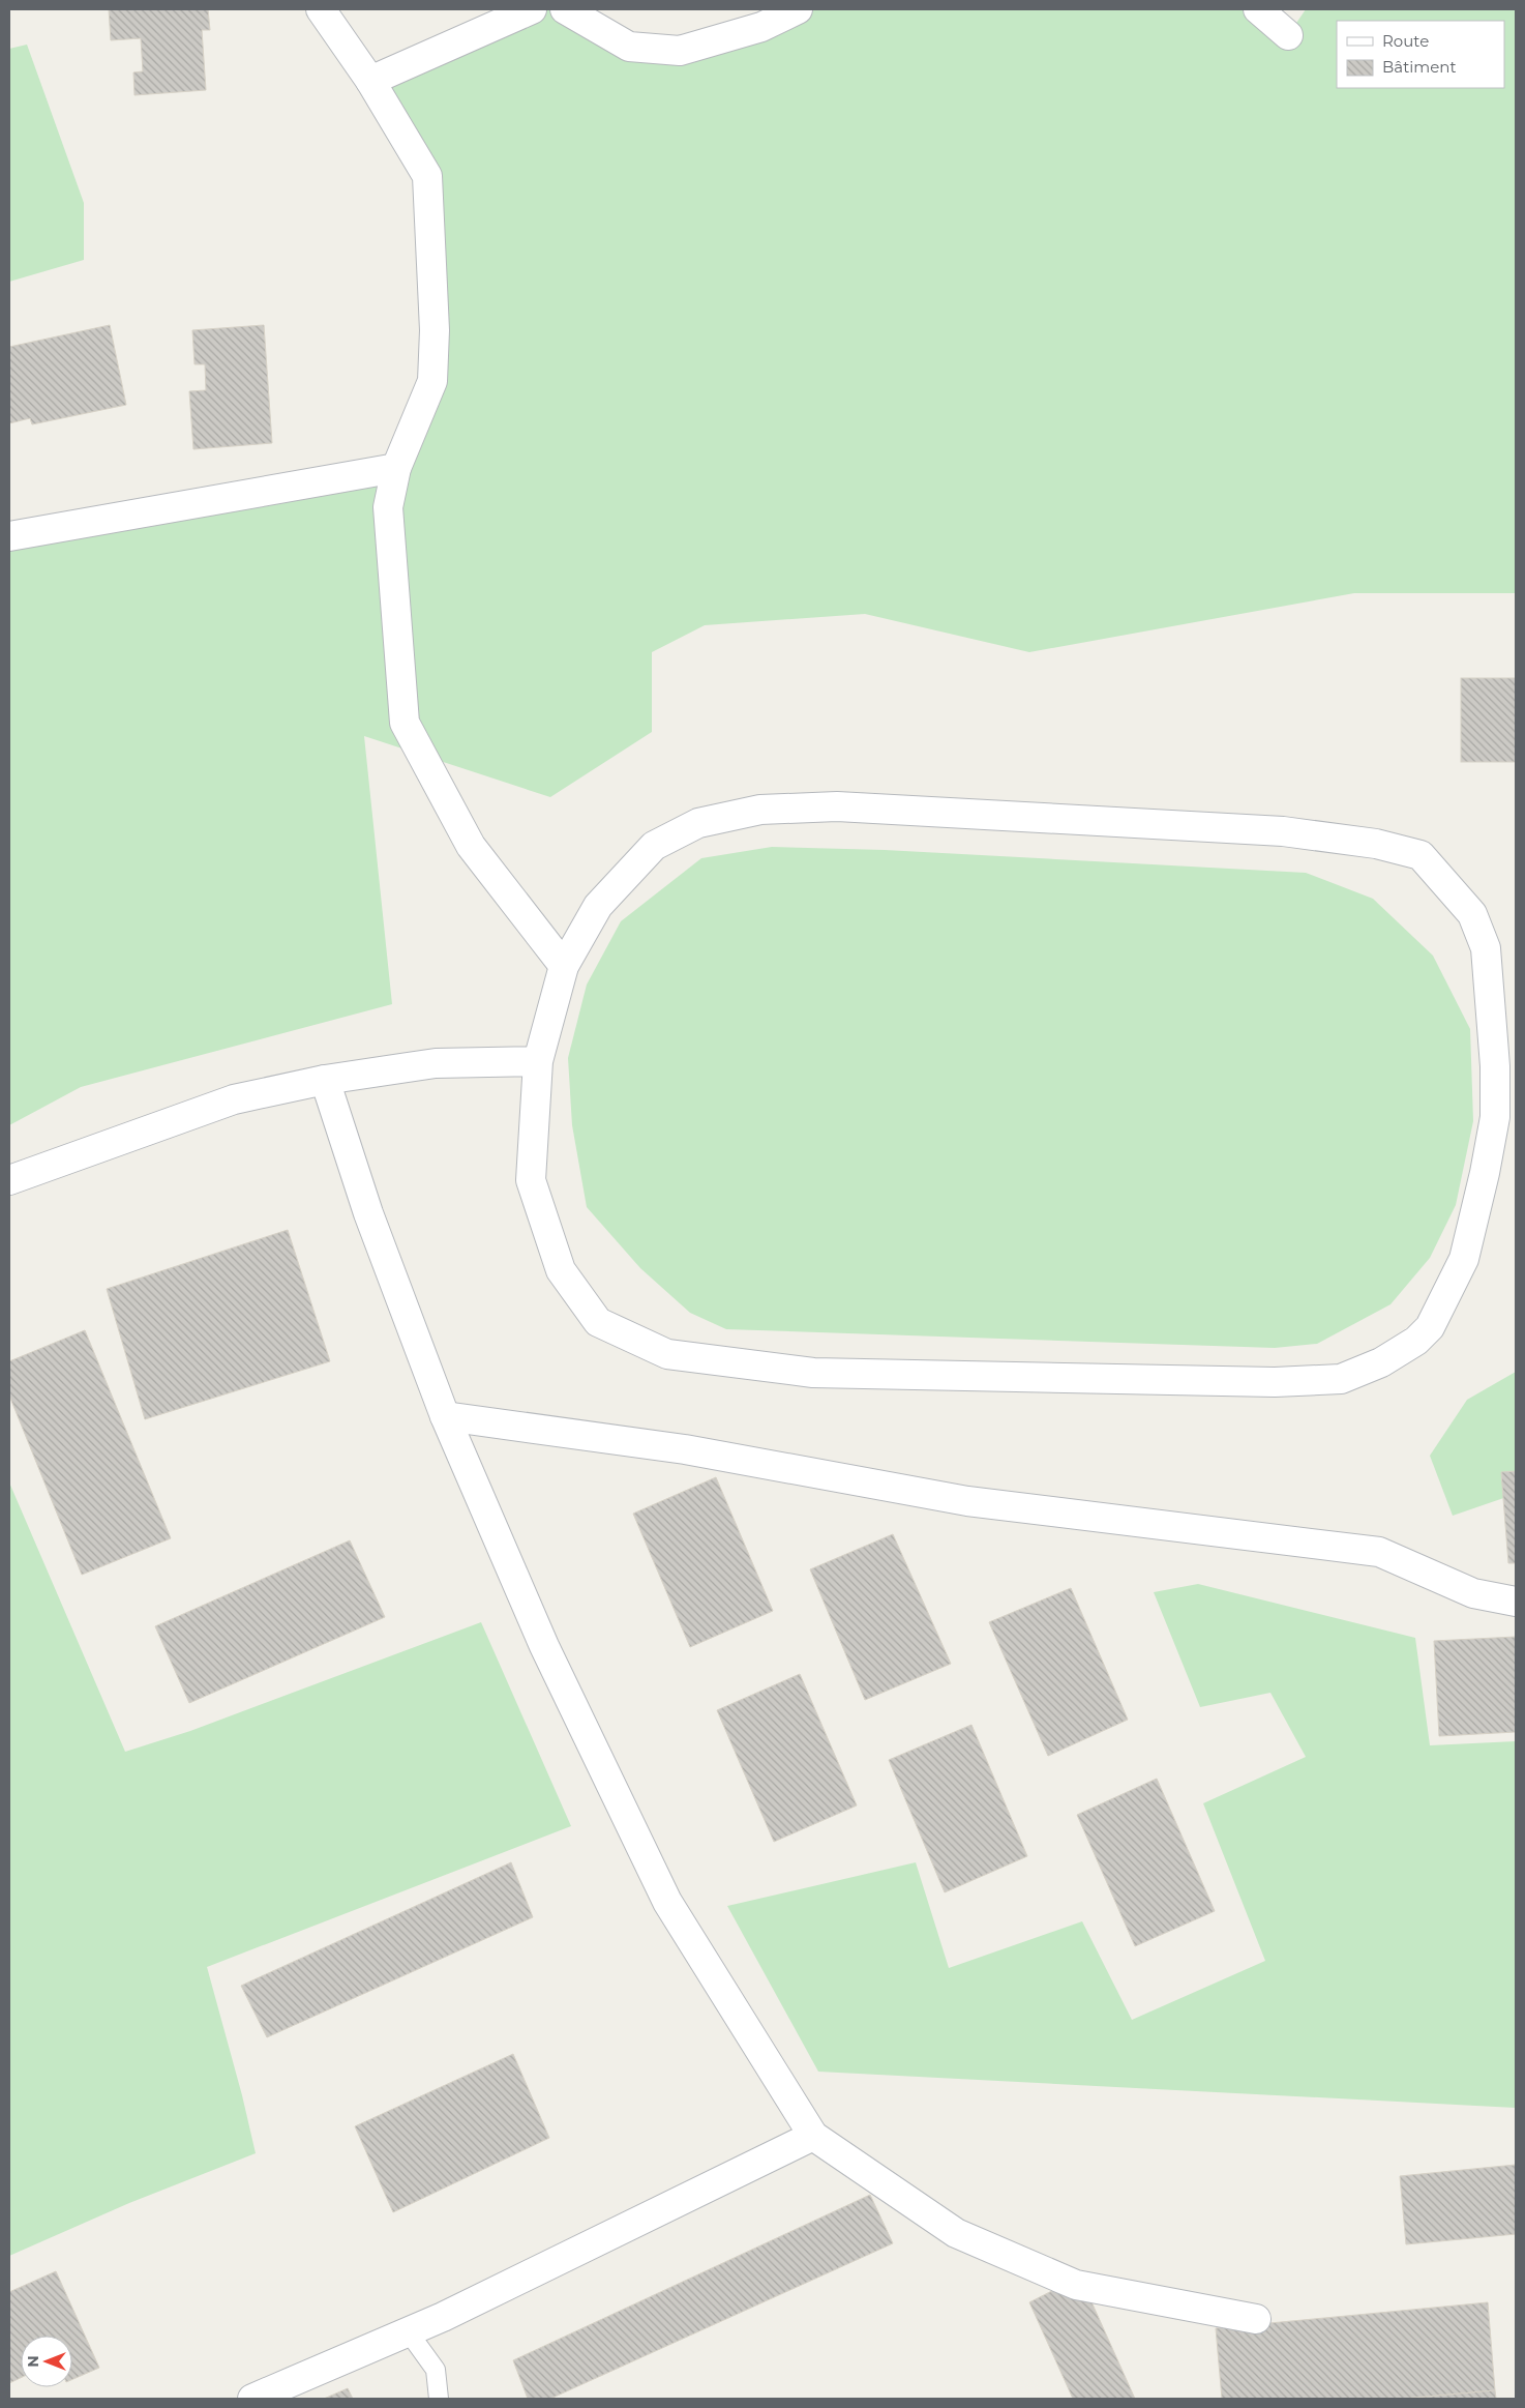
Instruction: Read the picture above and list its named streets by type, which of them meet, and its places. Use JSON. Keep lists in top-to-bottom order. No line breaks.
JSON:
{"legend":["Route","Bâtiment"],"north":"left"}
